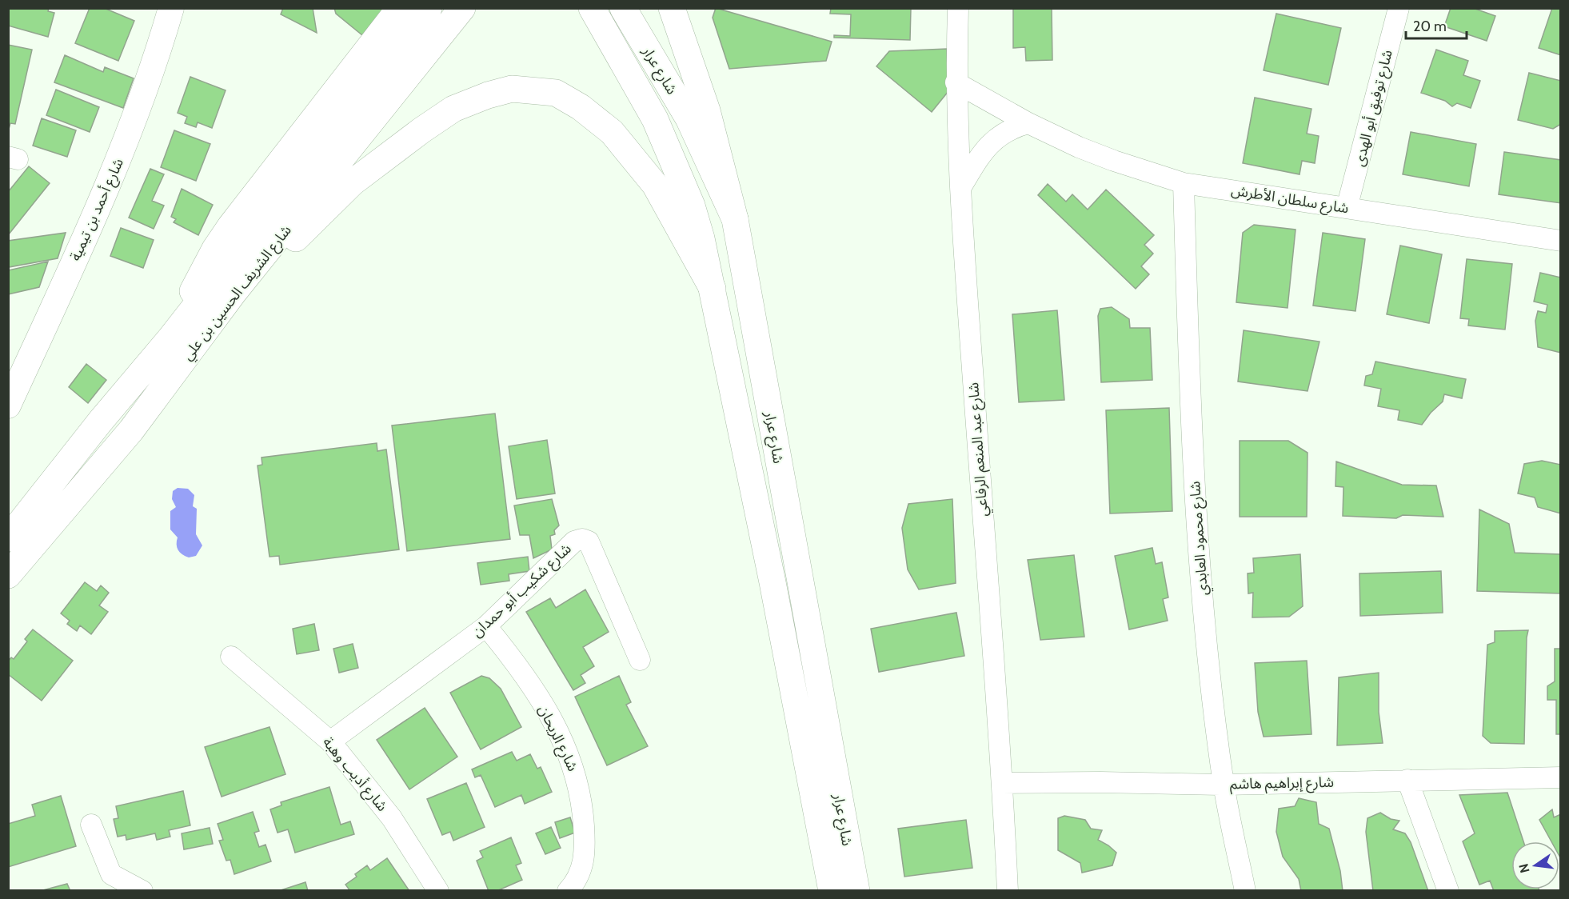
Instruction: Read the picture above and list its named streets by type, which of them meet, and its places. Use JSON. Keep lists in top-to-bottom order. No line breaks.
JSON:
{"streets":{"main road":["شارع عرار","شارع الشريف الحسين بن علي"],"street":["شارع توفيق أبو الهدى","شارع سلطان الأطرش","شارع أحمد بن تيمية","شارع عبد المنعم الرفاعي","شارع محمود العابدي","شارع شكيب أبو حمدان","شارع الريحان","شارع أديب وهبة","شارع إبراهيم هاشم"]},"crossings":[["شارع توفيق أبو الهدى","شارع سلطان الأطرش"],["شارع سلطان الأطرش","شارع عبد المنعم الرفاعي"],["شارع سلطان الأطرش","شارع محمود العابدي"],["شارع عبد المنعم الرفاعي","شارع إبراهيم هاشم"],["شارع محمود العابدي","شارع إبراهيم هاشم"],["شارع شكيب أبو حمدان","شارع الريحان"],["شارع شكيب أبو حمدان","شارع أديب وهبة"]],"scale_bar":"20 m","north":"left"}
